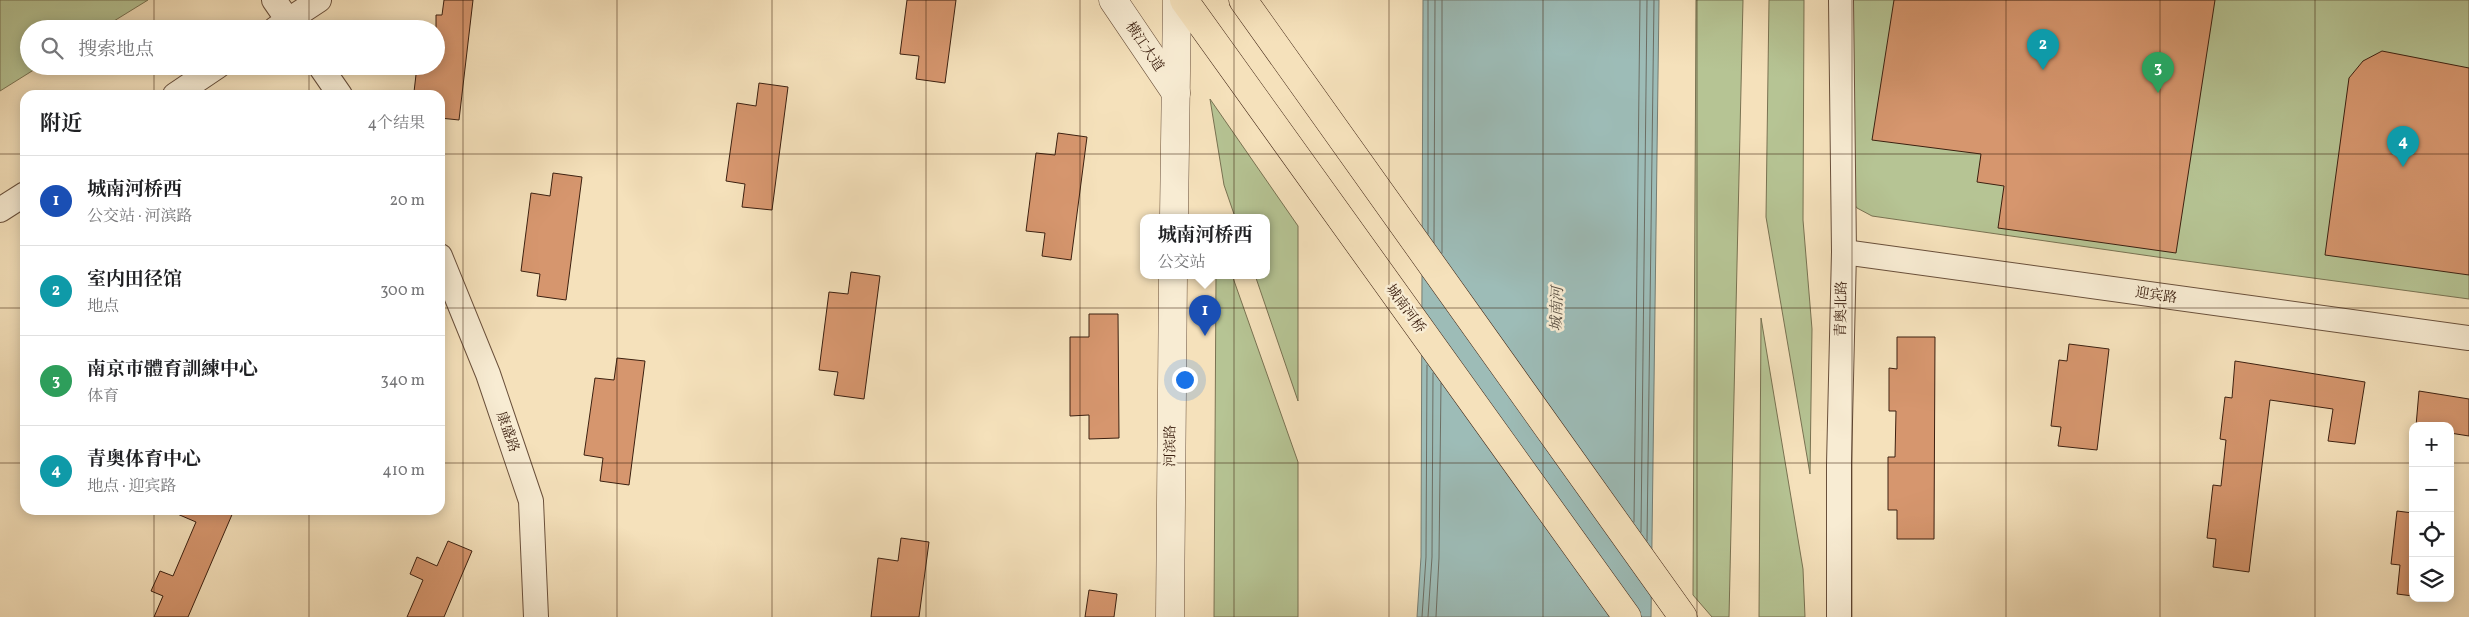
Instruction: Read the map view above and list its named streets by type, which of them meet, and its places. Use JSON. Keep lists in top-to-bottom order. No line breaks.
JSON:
{"streets":{"highway":["城南河桥"],"street":["横江大道","迎宾路","青奥北路","康盛路","河滨路"]},"crossings":[["迎宾路","青奥北路"]],"water":["城南河"],"page":{"search":"搜索地点","pins":["2","3","4","1"],"heading":["附近","4个结果"],"list":[{"mark":"1","name":"城南河桥西","note":"公交站 · 河滨路","value":"20 m"},{"mark":"2","name":"室内田径馆","note":"地点","value":"300 m"},{"mark":"3","name":"南京市體育訓練中心","note":"体育","value":"340 m"},{"mark":"4","name":"青奥体育中心","note":"地点 · 迎宾路","value":"410 m"}],"popup":["城南河桥西","公交站"],"map_buttons":["+","−"]}}
